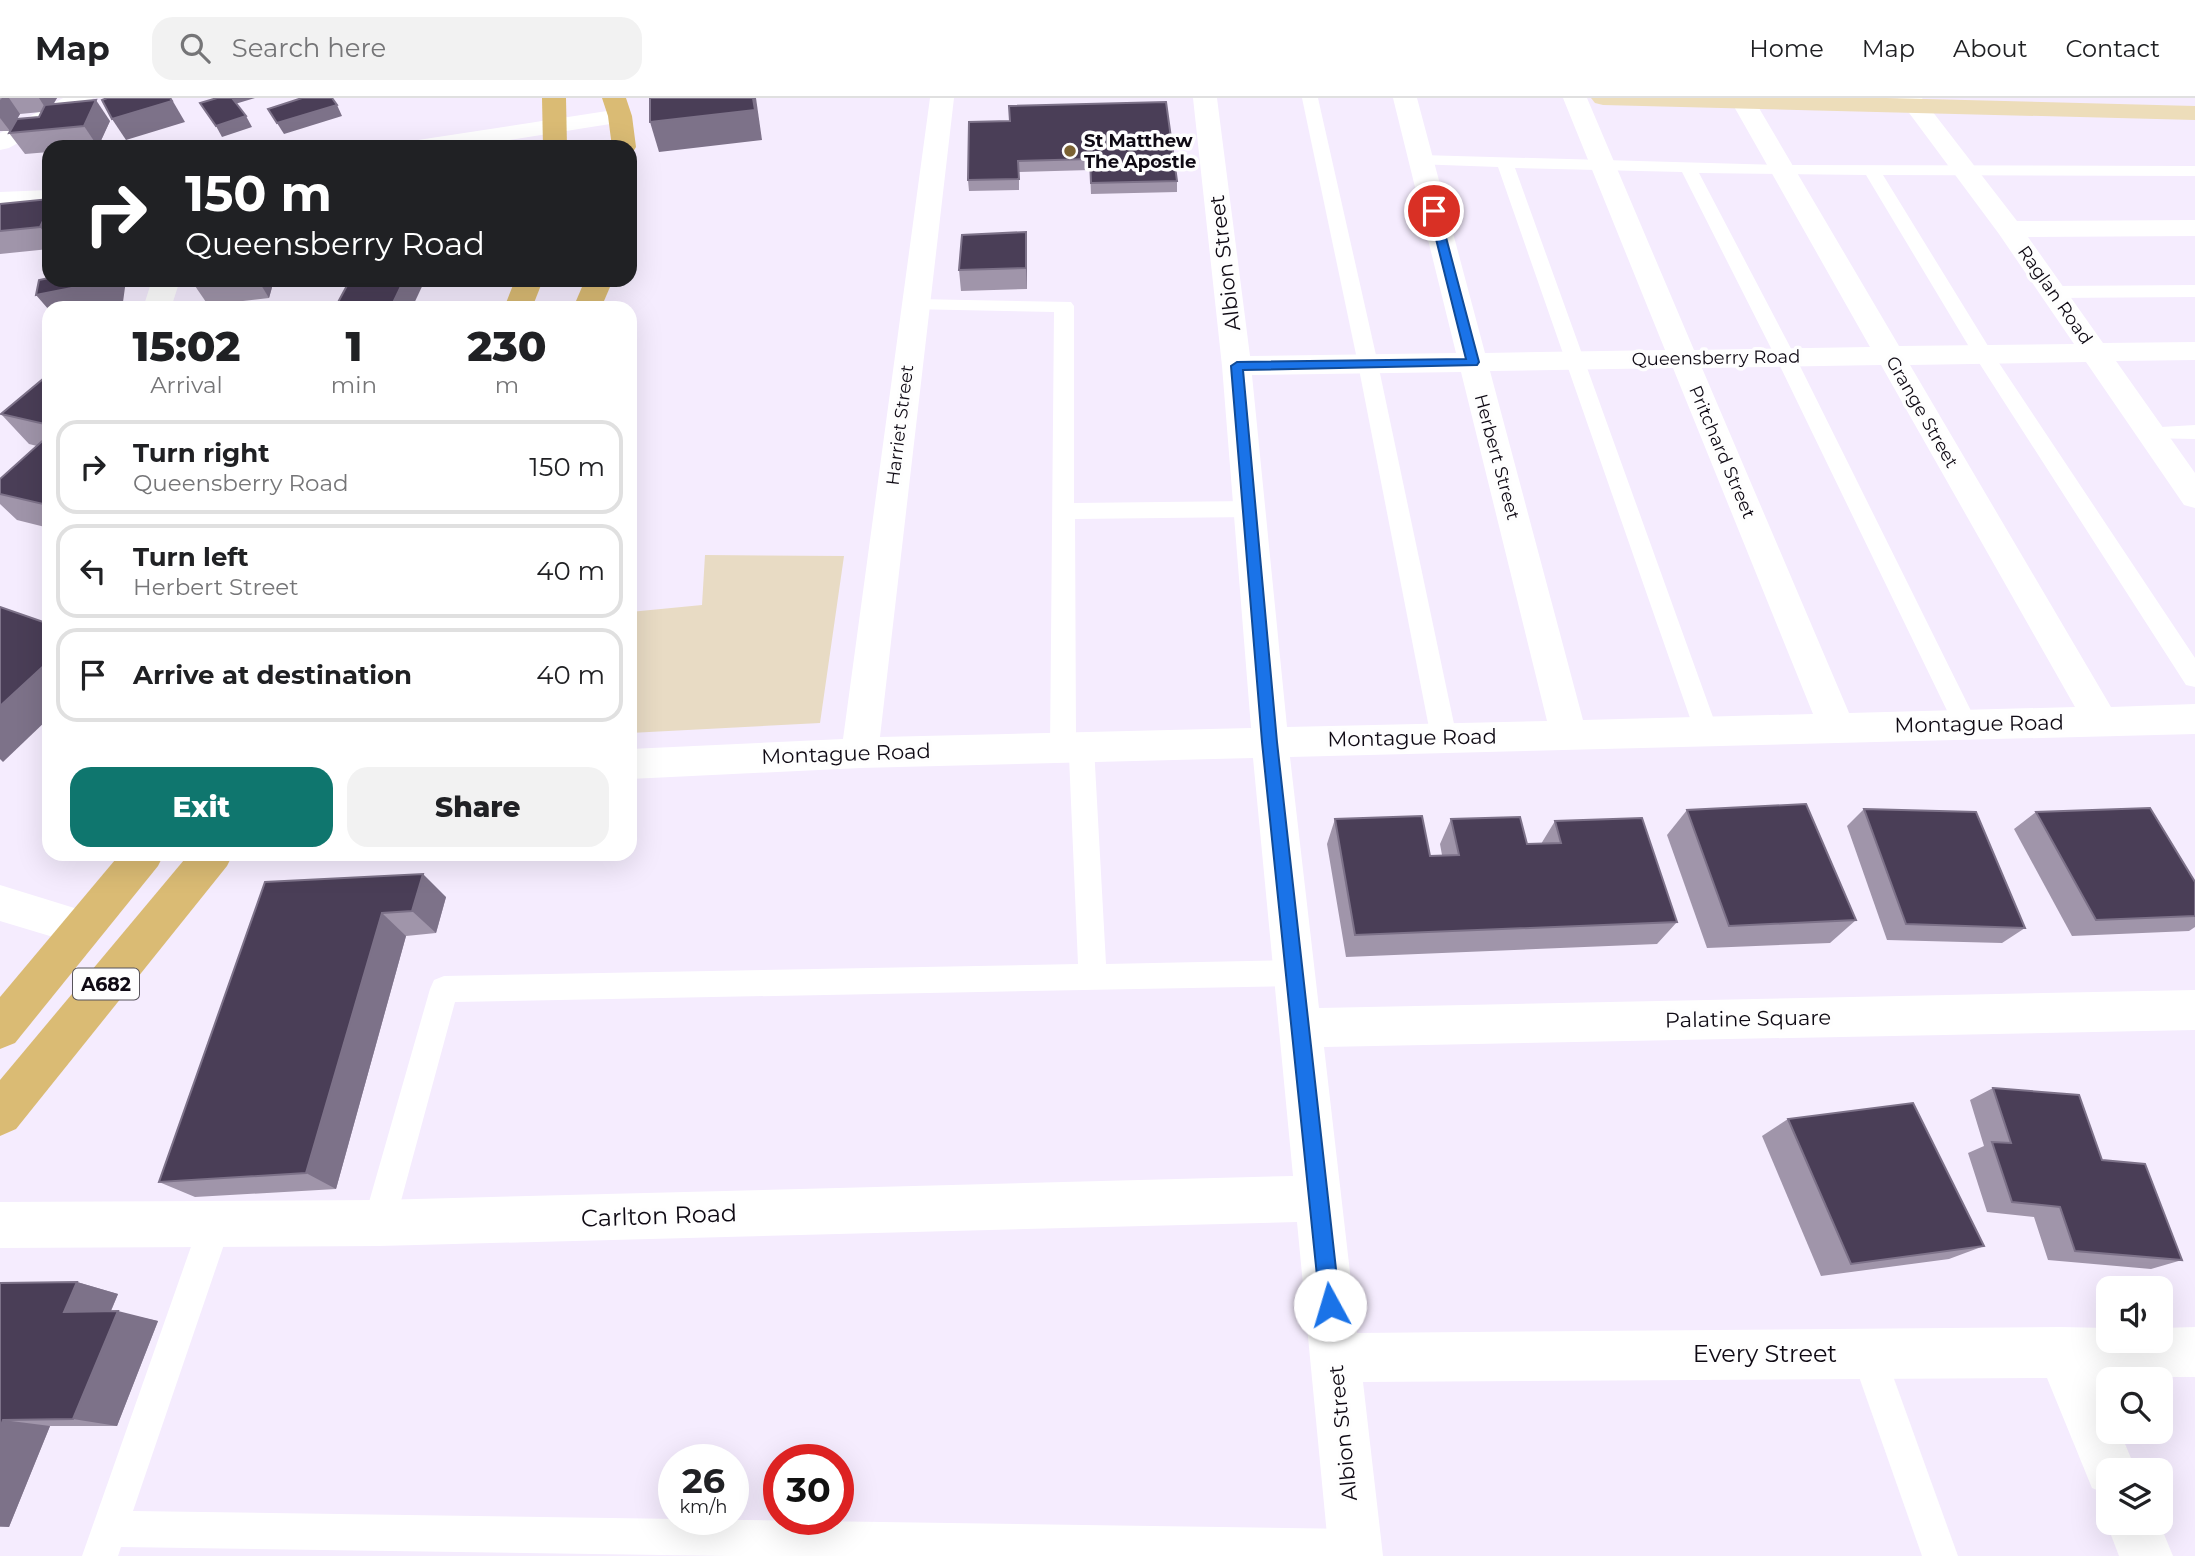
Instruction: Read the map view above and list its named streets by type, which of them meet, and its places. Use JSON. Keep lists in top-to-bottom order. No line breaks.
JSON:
{"streets":{"main road":["A682"],"street":["Albion Street","Raglan Road","Queensberry Road","Grange Street","Harriet Street","Pritchard Street","Herbert Street","Montague Road","Palatine Square","Carlton Road","Every Street"]},"crossings":[["Albion Street","Queensberry Road"],["Albion Street","Montague Road"],["Albion Street","Palatine Square"],["Albion Street","Carlton Road"],["Albion Street","Every Street"],["Raglan Road","Queensberry Road"],["Queensberry Road","Grange Street"],["Queensberry Road","Pritchard Street"],["Queensberry Road","Herbert Street"],["Grange Street","Montague Road"],["Harriet Street","Montague Road"],["Pritchard Street","Montague Road"],["Herbert Street","Montague Road"]],"places":["St Matthew The Apostle"],"page":{"header":"Map","search":"Search here","nav":["Home","Map","About","Contact"],"turn":["150 m","Queensberry Road"],"eta":["15:02","Arrival","1","min","230","m"],"list":[{"name":"Turn right","note":"Queensberry Road","value":"150 m"},{"name":"Turn left","note":"Herbert Street","value":"40 m"},{"name":"Arrive at destination","value":"40 m"}],"buttons":["Exit","Share"],"speed":"26 km/h","limit":"30"}}
